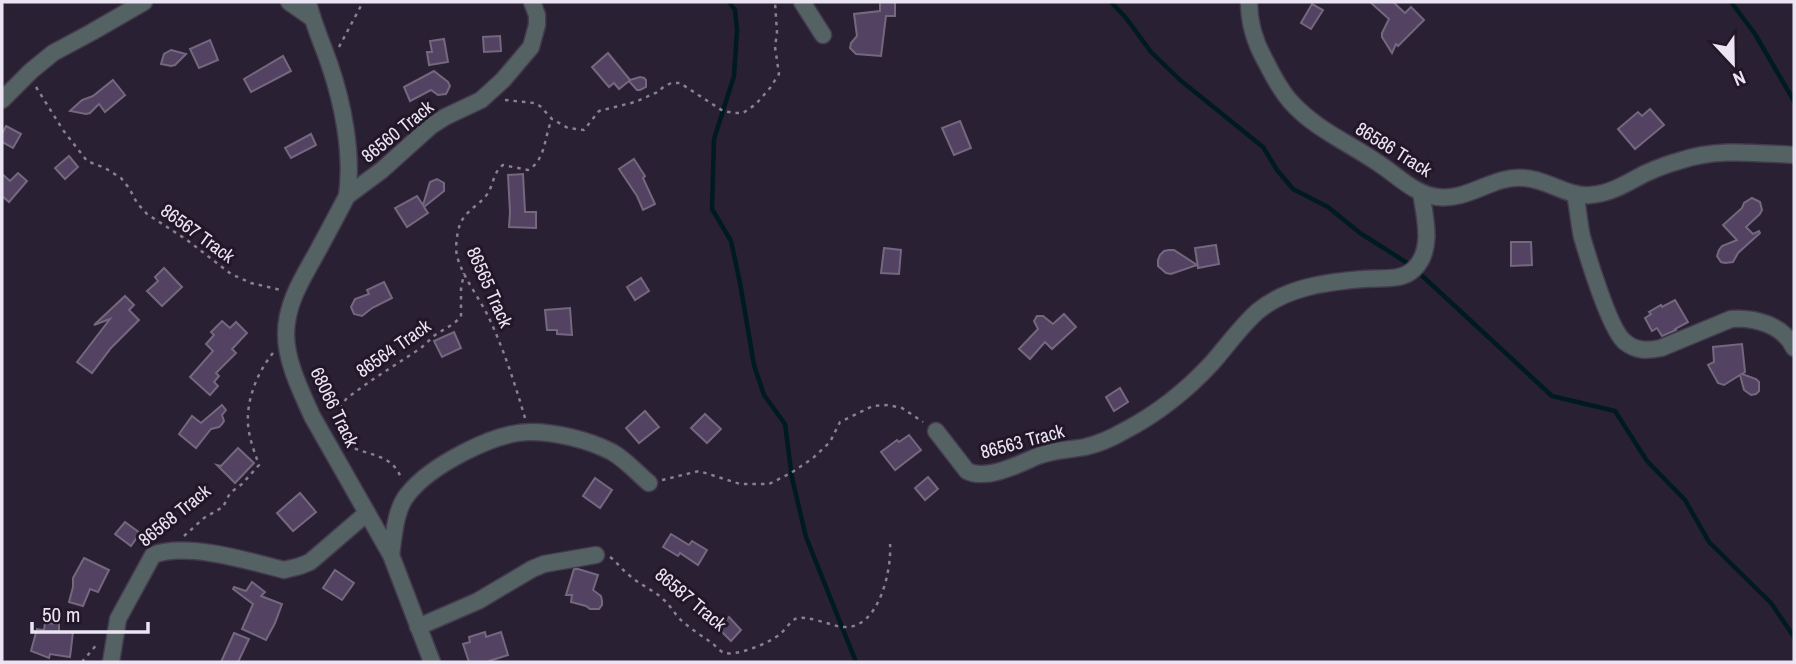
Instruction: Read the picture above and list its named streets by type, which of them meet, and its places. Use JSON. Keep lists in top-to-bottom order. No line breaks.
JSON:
{"streets":{"street":["86560 Track","86586 Track","68066 Track","86563 Track","86568 Track"],"path":["86567 Track","86565 Track","86564 Track","86587 Track"]},"crossings":[["86560 Track","68066 Track"],["86586 Track","86563 Track"],["86567 Track","68066 Track"],["86565 Track","86564 Track"],["68066 Track","86568 Track"]],"scale_bar":"50 m","north":"bottom"}
